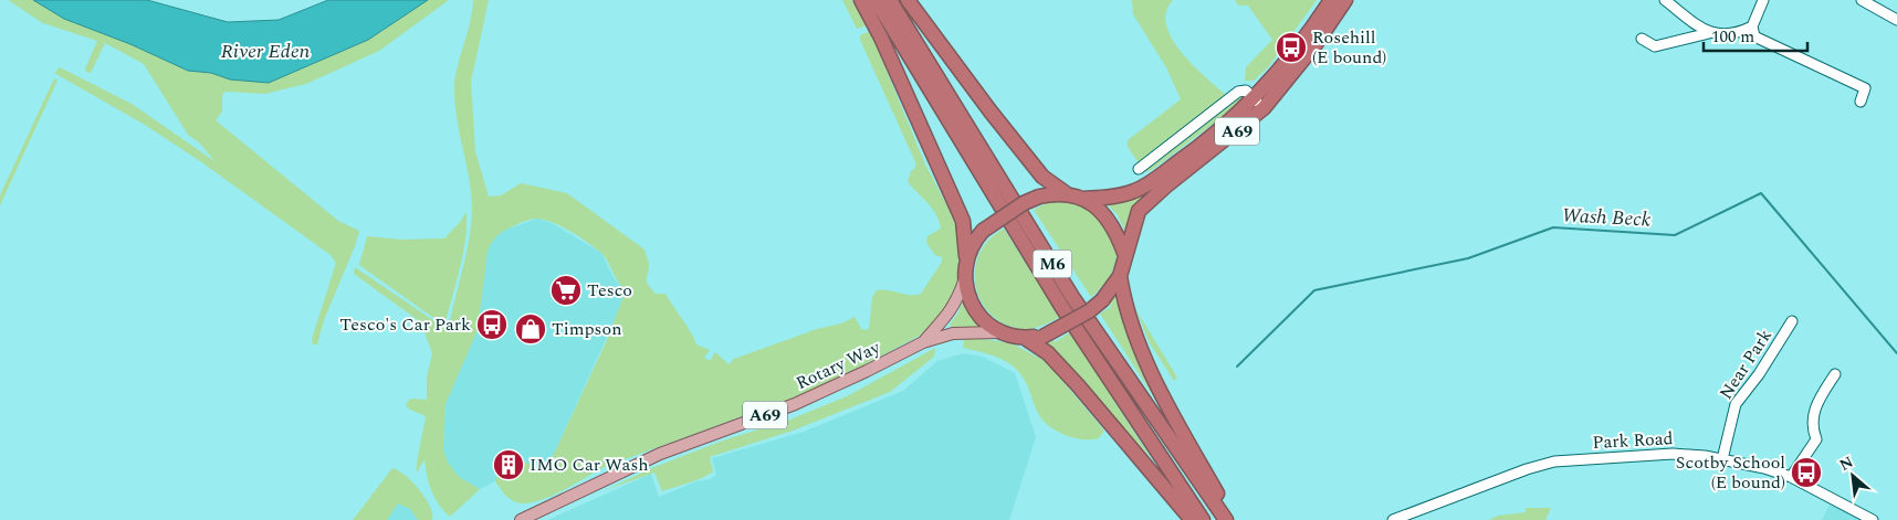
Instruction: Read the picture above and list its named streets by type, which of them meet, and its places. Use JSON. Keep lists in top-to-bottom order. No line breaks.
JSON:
{"streets":{"highway":["A69","M6"],"main road":["Rotary Way"],"street":["Near Park","Park Road"]},"crossings":[["A69","Rotary Way"],["Near Park","Park Road"]],"water":["River Eden","Wash Beck"],"places":{"bus stop":["Rosehill (E bound)","Tesco's Car Park","Scotby School (E bound)"],"supermarket":["Tesco"],"shop":["Timpson"],"building":["IMO Car Wash"]},"scale_bar":"100 m","north":"top left"}
